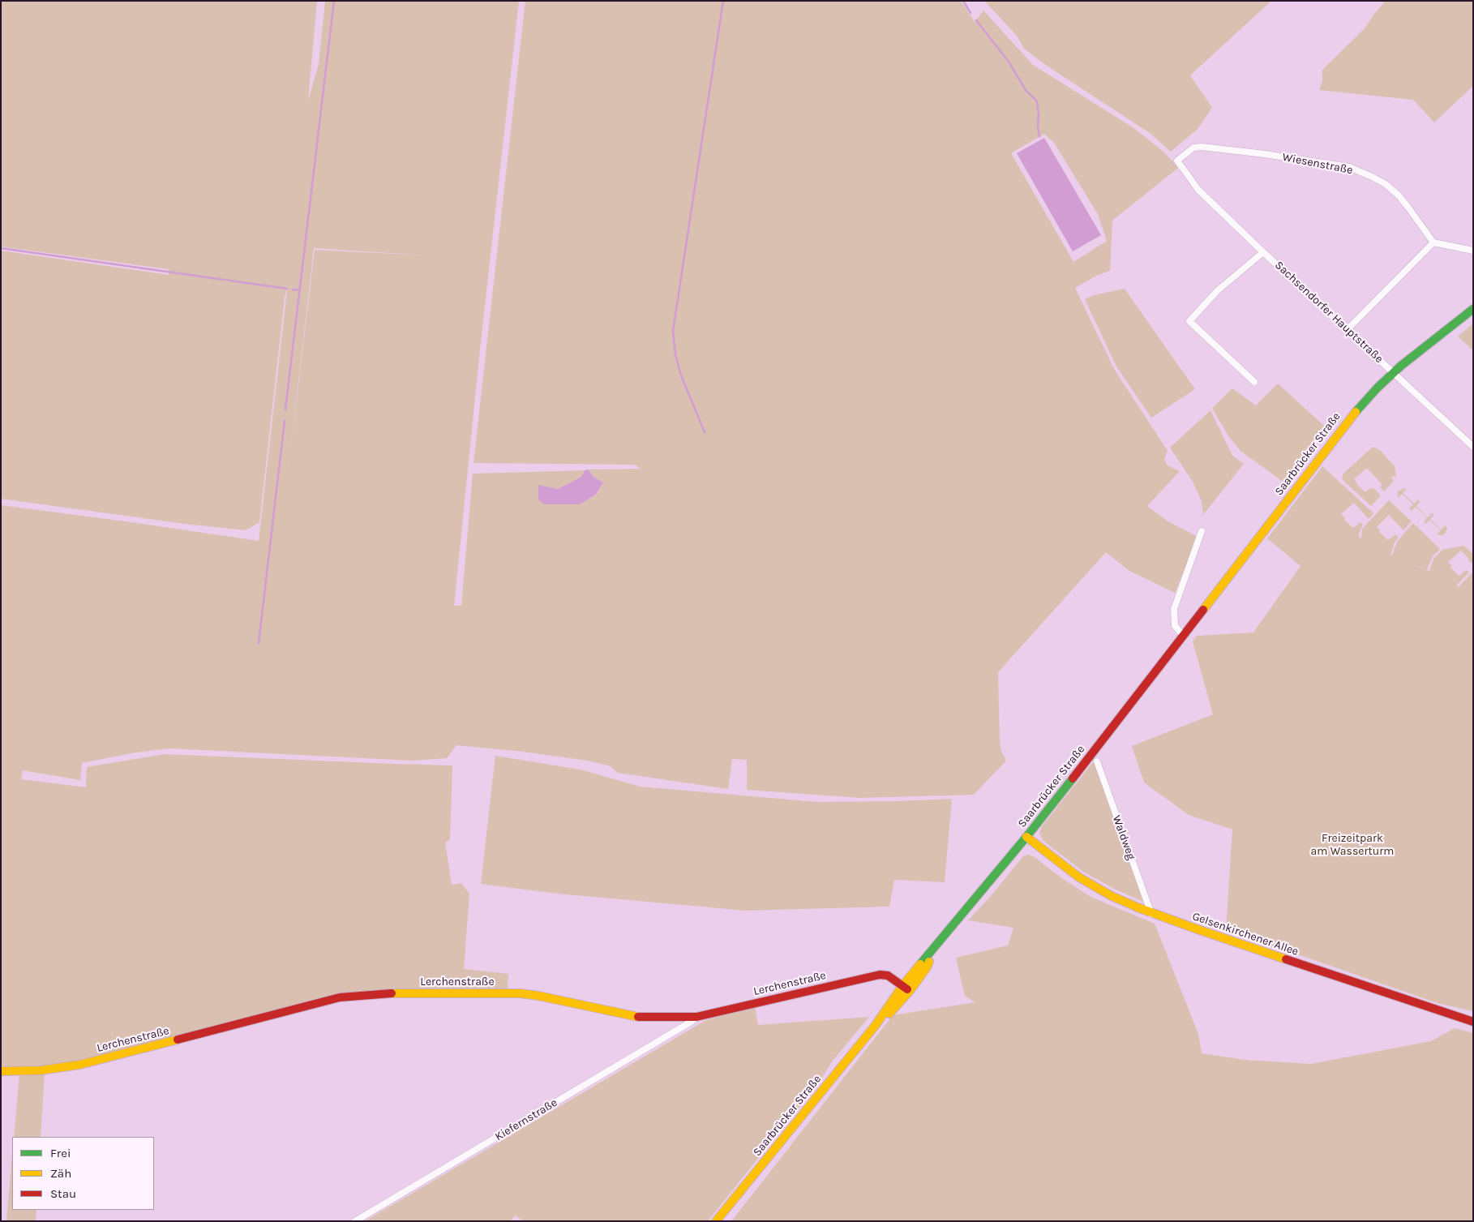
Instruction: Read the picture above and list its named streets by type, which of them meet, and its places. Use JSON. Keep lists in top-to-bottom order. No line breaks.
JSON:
{"streets":{"main road":["Saarbrücker Straße","Gelsenkirchener Allee","Lerchenstraße"],"street":["Wiesenstraße","Sachsendorfer Hauptstraße","Waldweg","Kiefernstraße"]},"crossings":[["Wiesenstraße","Sachsendorfer Hauptstraße"],["Sachsendorfer Hauptstraße","Saarbrücker Straße"],["Saarbrücker Straße","Gelsenkirchener Allee"],["Saarbrücker Straße","Lerchenstraße"],["Waldweg","Gelsenkirchener Allee"],["Lerchenstraße","Kiefernstraße"]],"parks":["Freizeitpark am Wasserturm"],"legend":["Frei","Zäh","Stau"]}
